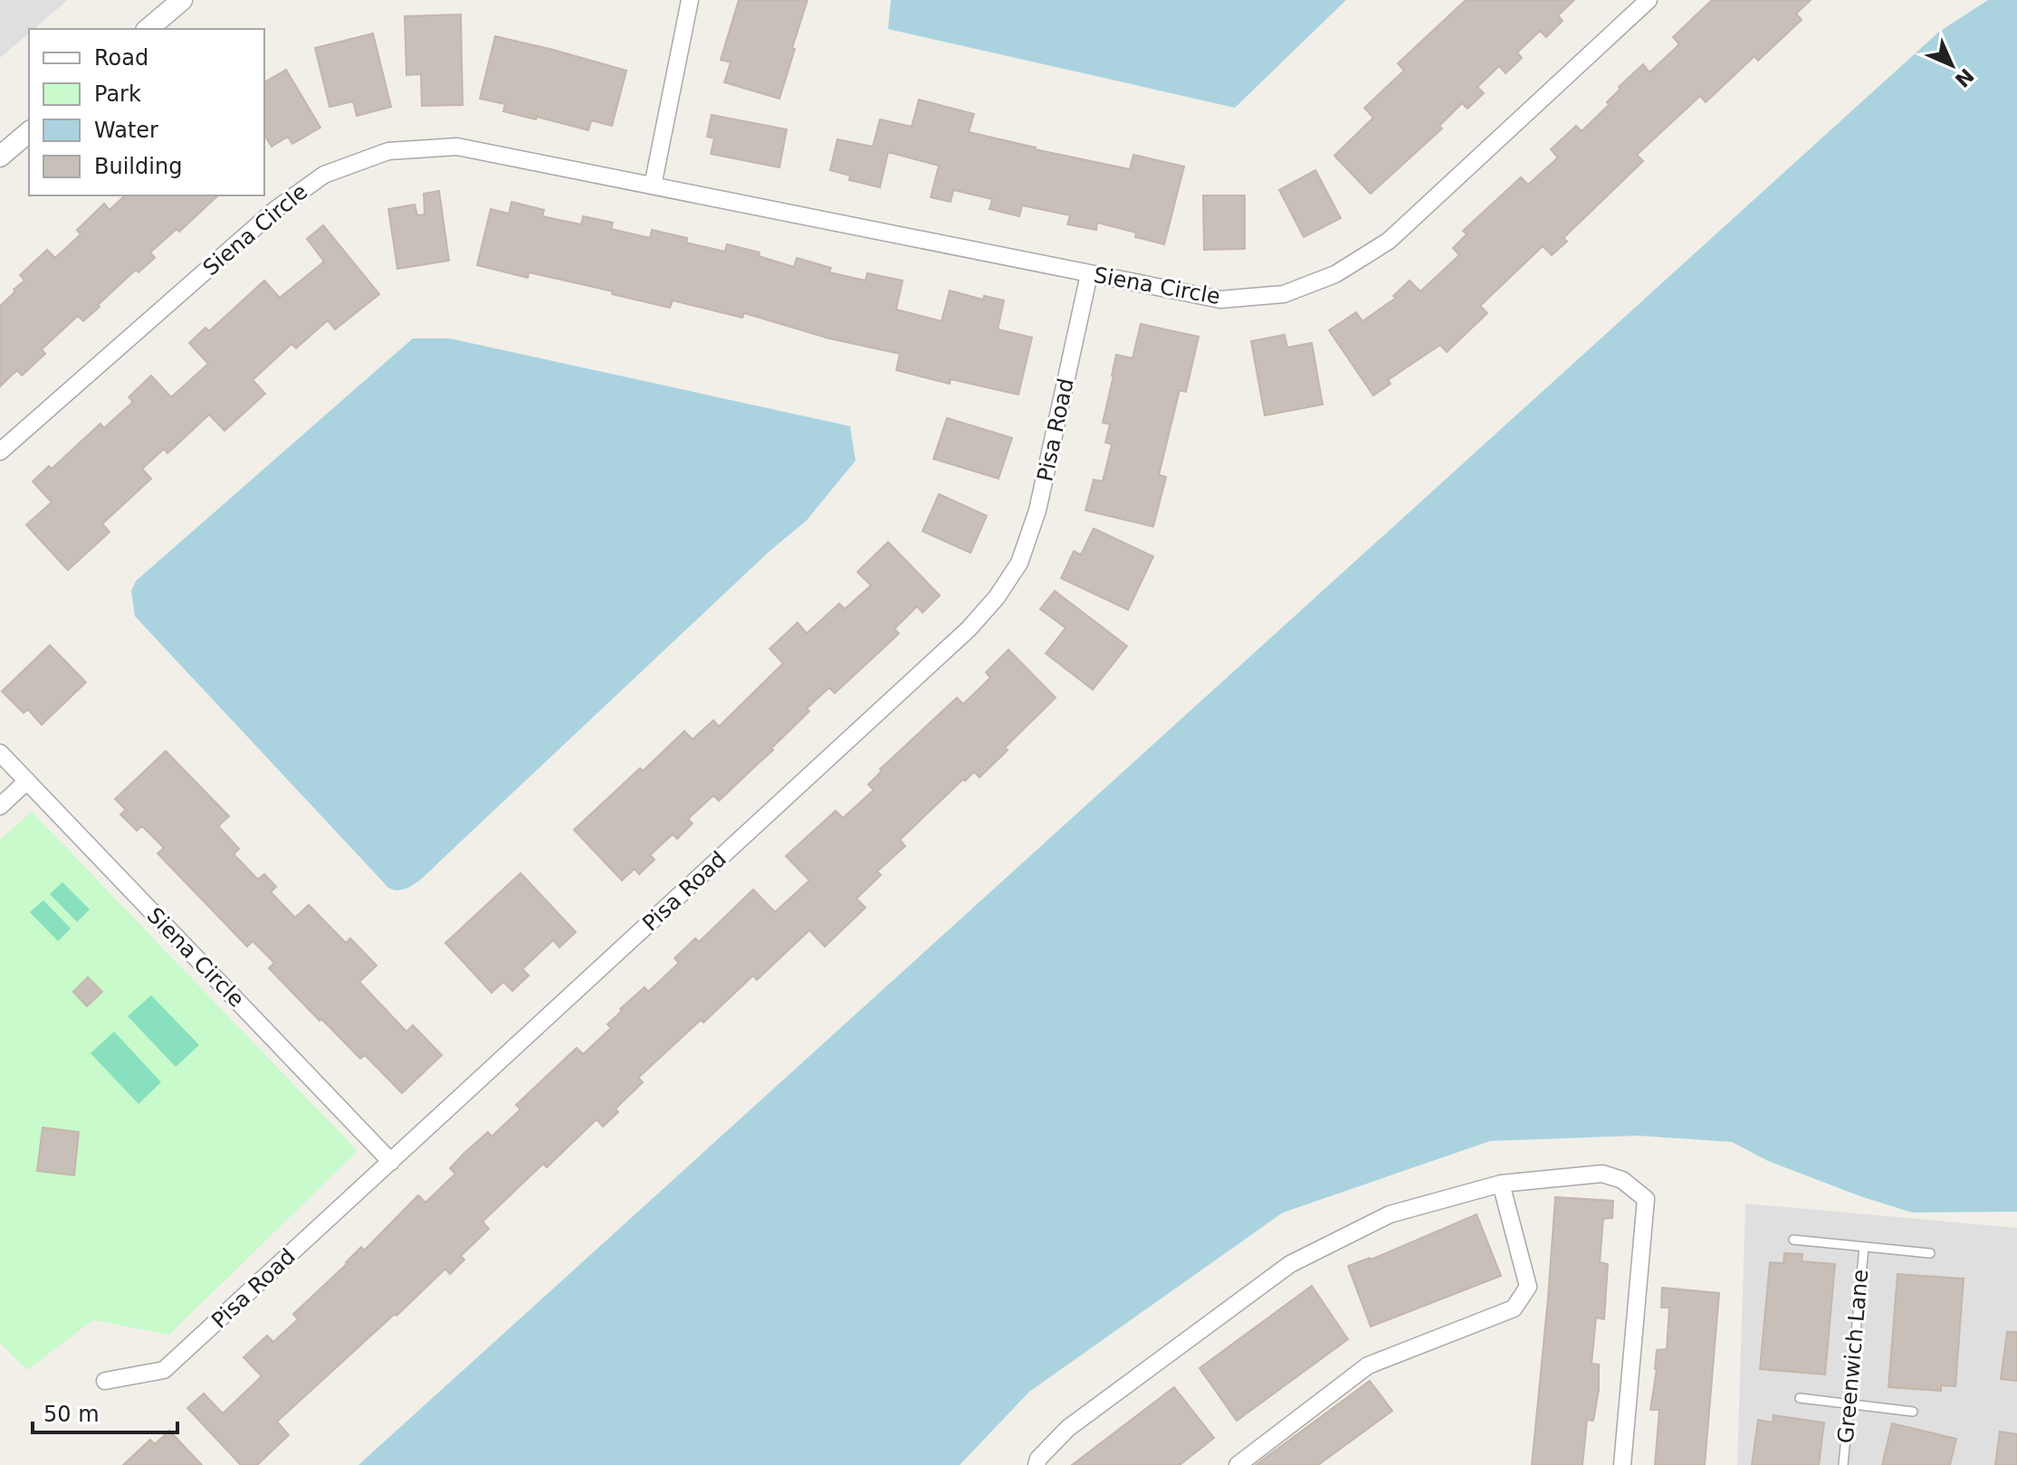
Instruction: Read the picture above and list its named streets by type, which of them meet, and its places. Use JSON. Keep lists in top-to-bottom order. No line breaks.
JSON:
{"streets":{"street":["Siena Circle","Pisa Road"],"lane":["Greenwich Lane"]},"crossings":[["Siena Circle","Pisa Road"]],"legend":["Road","Park","Water","Building"],"scale_bar":"50 m","north":"bottom right"}
